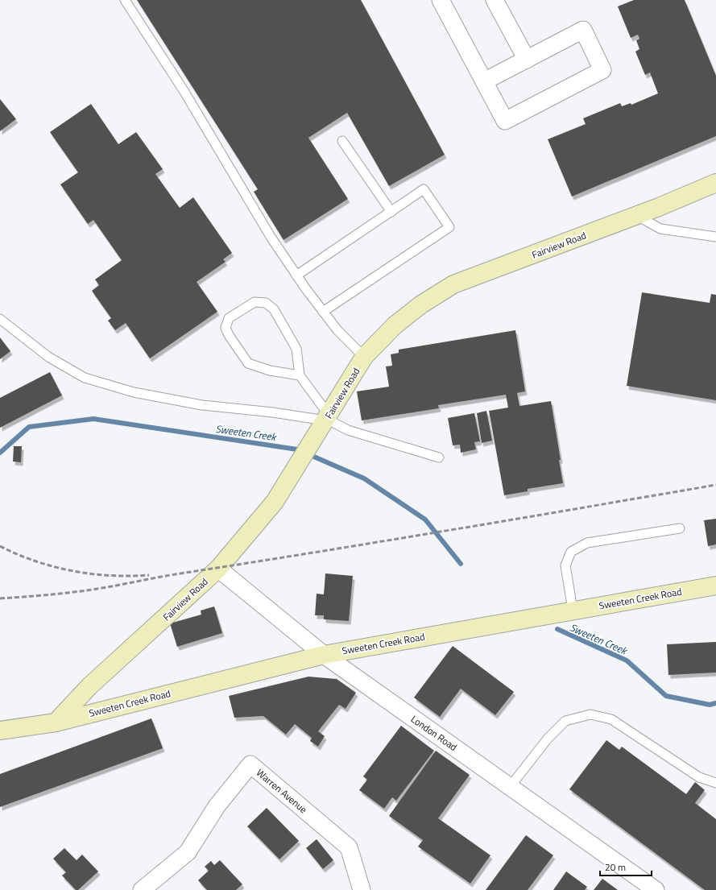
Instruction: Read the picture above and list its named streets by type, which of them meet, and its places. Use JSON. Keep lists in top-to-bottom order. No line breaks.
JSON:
{"streets":{"main road":["Fairview Road","Sweeten Creek Road"],"street":["London Road","Warren Avenue"]},"crossings":[["Fairview Road","Sweeten Creek Road"],["Fairview Road","London Road"],["Sweeten Creek Road","London Road"]],"water":["Sweeten Creek"],"scale_bar":"20 m"}
